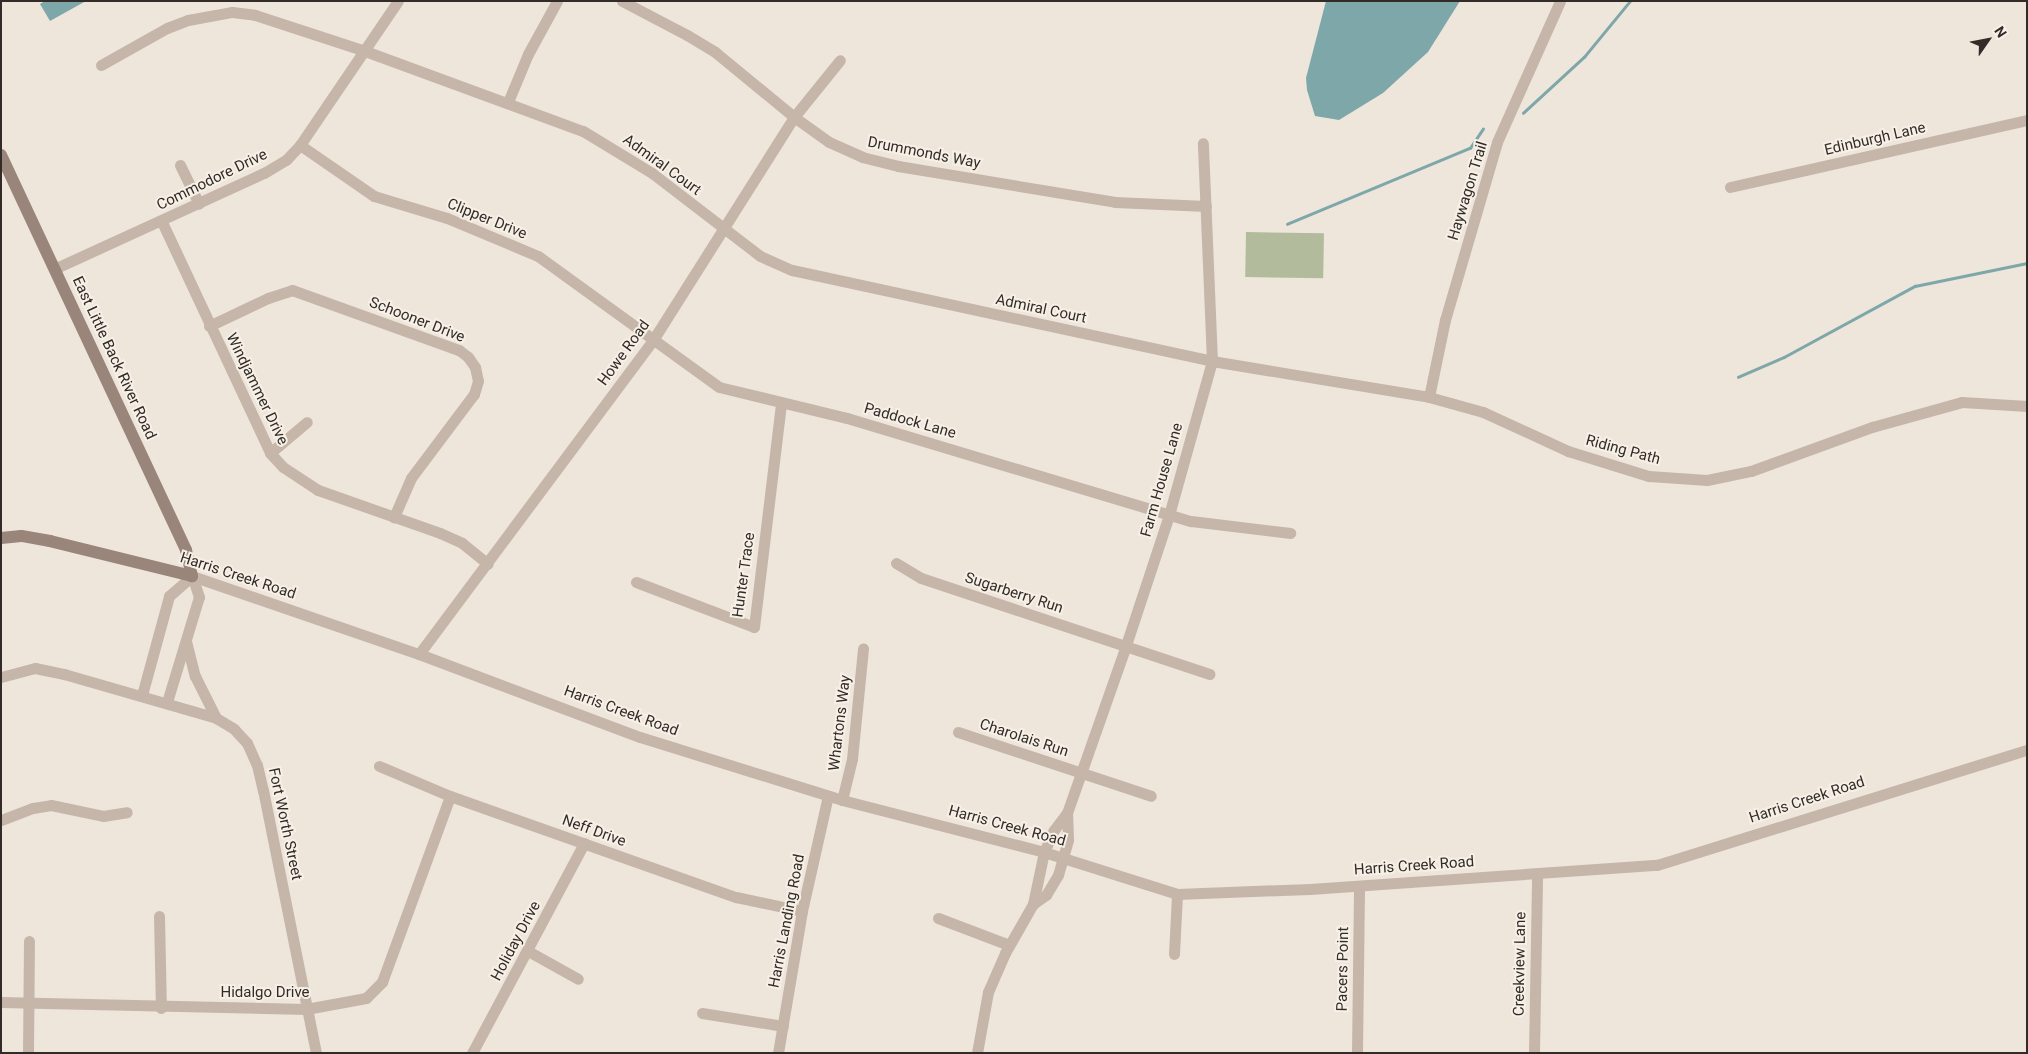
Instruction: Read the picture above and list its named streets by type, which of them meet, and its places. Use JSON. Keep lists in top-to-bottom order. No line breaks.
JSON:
{"streets":{"street":["Edinburgh Lane","Drummonds Way","Admiral Court","Commodore Drive","Haywagon Trail","Clipper Drive","Schooner Drive","Howe Road","East Little Back River Road","Windjammer Drive","Paddock Lane","Riding Path","Farm House Lane","Hunter Trace","Harris Creek Road","Sugarberry Run","Whartons Way","Charolais Run","Fort Worth Street","Neff Drive","Harris Landing Road","Holiday Drive","Creekview Lane","Pacers Point","Hidalgo Drive"]},"crossings":[["Drummonds Way","Howe Road"],["Drummonds Way","Farm House Lane"],["Admiral Court","Commodore Drive"],["Admiral Court","Howe Road"],["Admiral Court","Riding Path"],["Admiral Court","Farm House Lane"],["Commodore Drive","Clipper Drive"],["Commodore Drive","East Little Back River Road"],["Commodore Drive","Windjammer Drive"],["Haywagon Trail","Riding Path"],["Clipper Drive","Howe Road"],["Clipper Drive","Paddock Lane"],["Schooner Drive","Windjammer Drive"],["Howe Road","Windjammer Drive"],["Howe Road","Paddock Lane"],["Howe Road","Harris Creek Road"],["East Little Back River Road","Harris Creek Road"],["East Little Back River Road","Fort Worth Street"],["Paddock Lane","Farm House Lane"],["Paddock Lane","Hunter Trace"],["Riding Path","Farm House Lane"],["Farm House Lane","Harris Creek Road"],["Farm House Lane","Sugarberry Run"],["Farm House Lane","Charolais Run"],["Harris Creek Road","Whartons Way"],["Harris Creek Road","Harris Landing Road"],["Harris Creek Road","Creekview Lane"],["Harris Creek Road","Pacers Point"],["Fort Worth Street","Hidalgo Drive"],["Neff Drive","Harris Landing Road"],["Neff Drive","Holiday Drive"],["Neff Drive","Hidalgo Drive"]],"north":"top right"}
